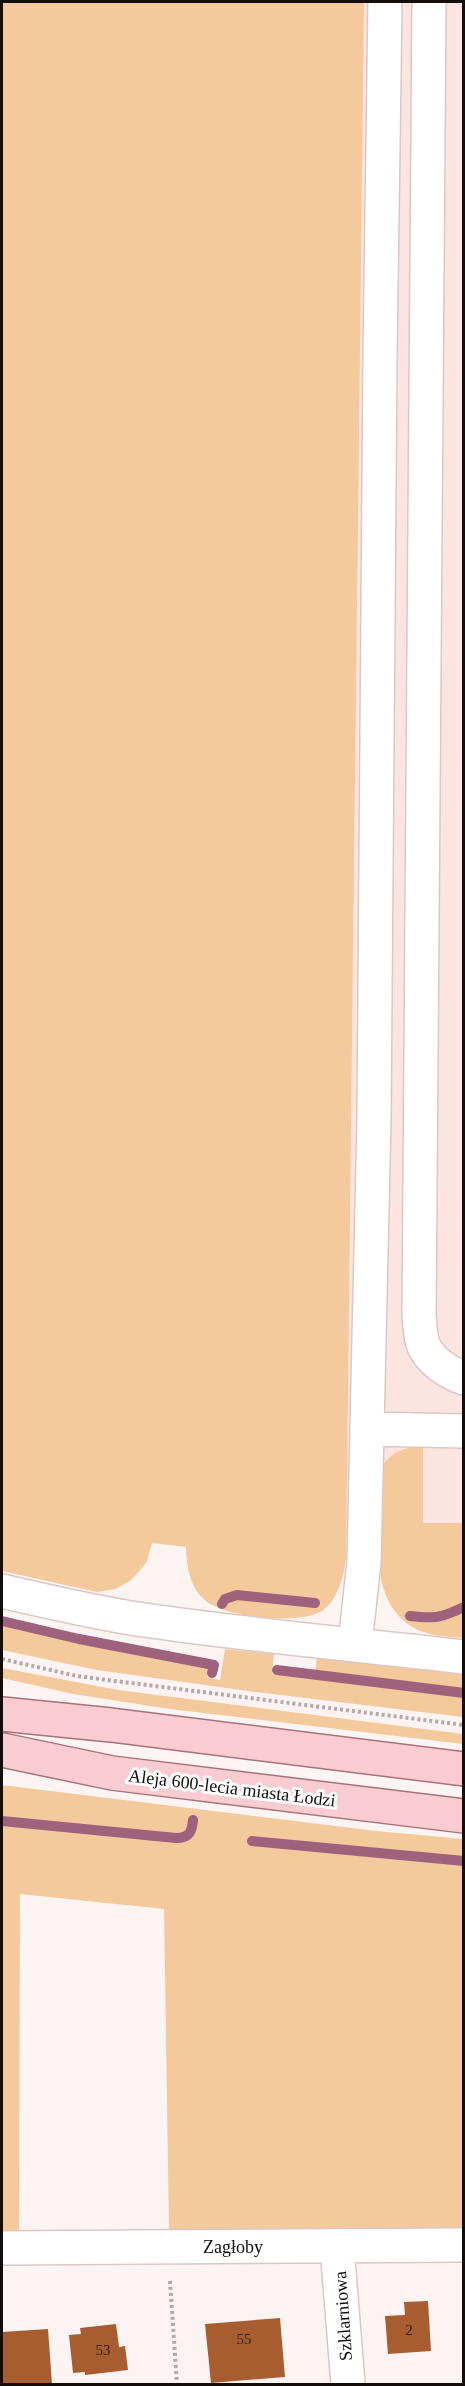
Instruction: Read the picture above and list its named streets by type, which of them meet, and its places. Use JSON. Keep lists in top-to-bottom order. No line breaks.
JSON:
{"streets":{"main road":["Aleja 600-lecia miasta Łodzi"],"street":["Zagłoby","Szklarniowa"]},"crossings":[["Zagłoby","Szklarniowa"]],"house_numbers":["2","55","53"]}
